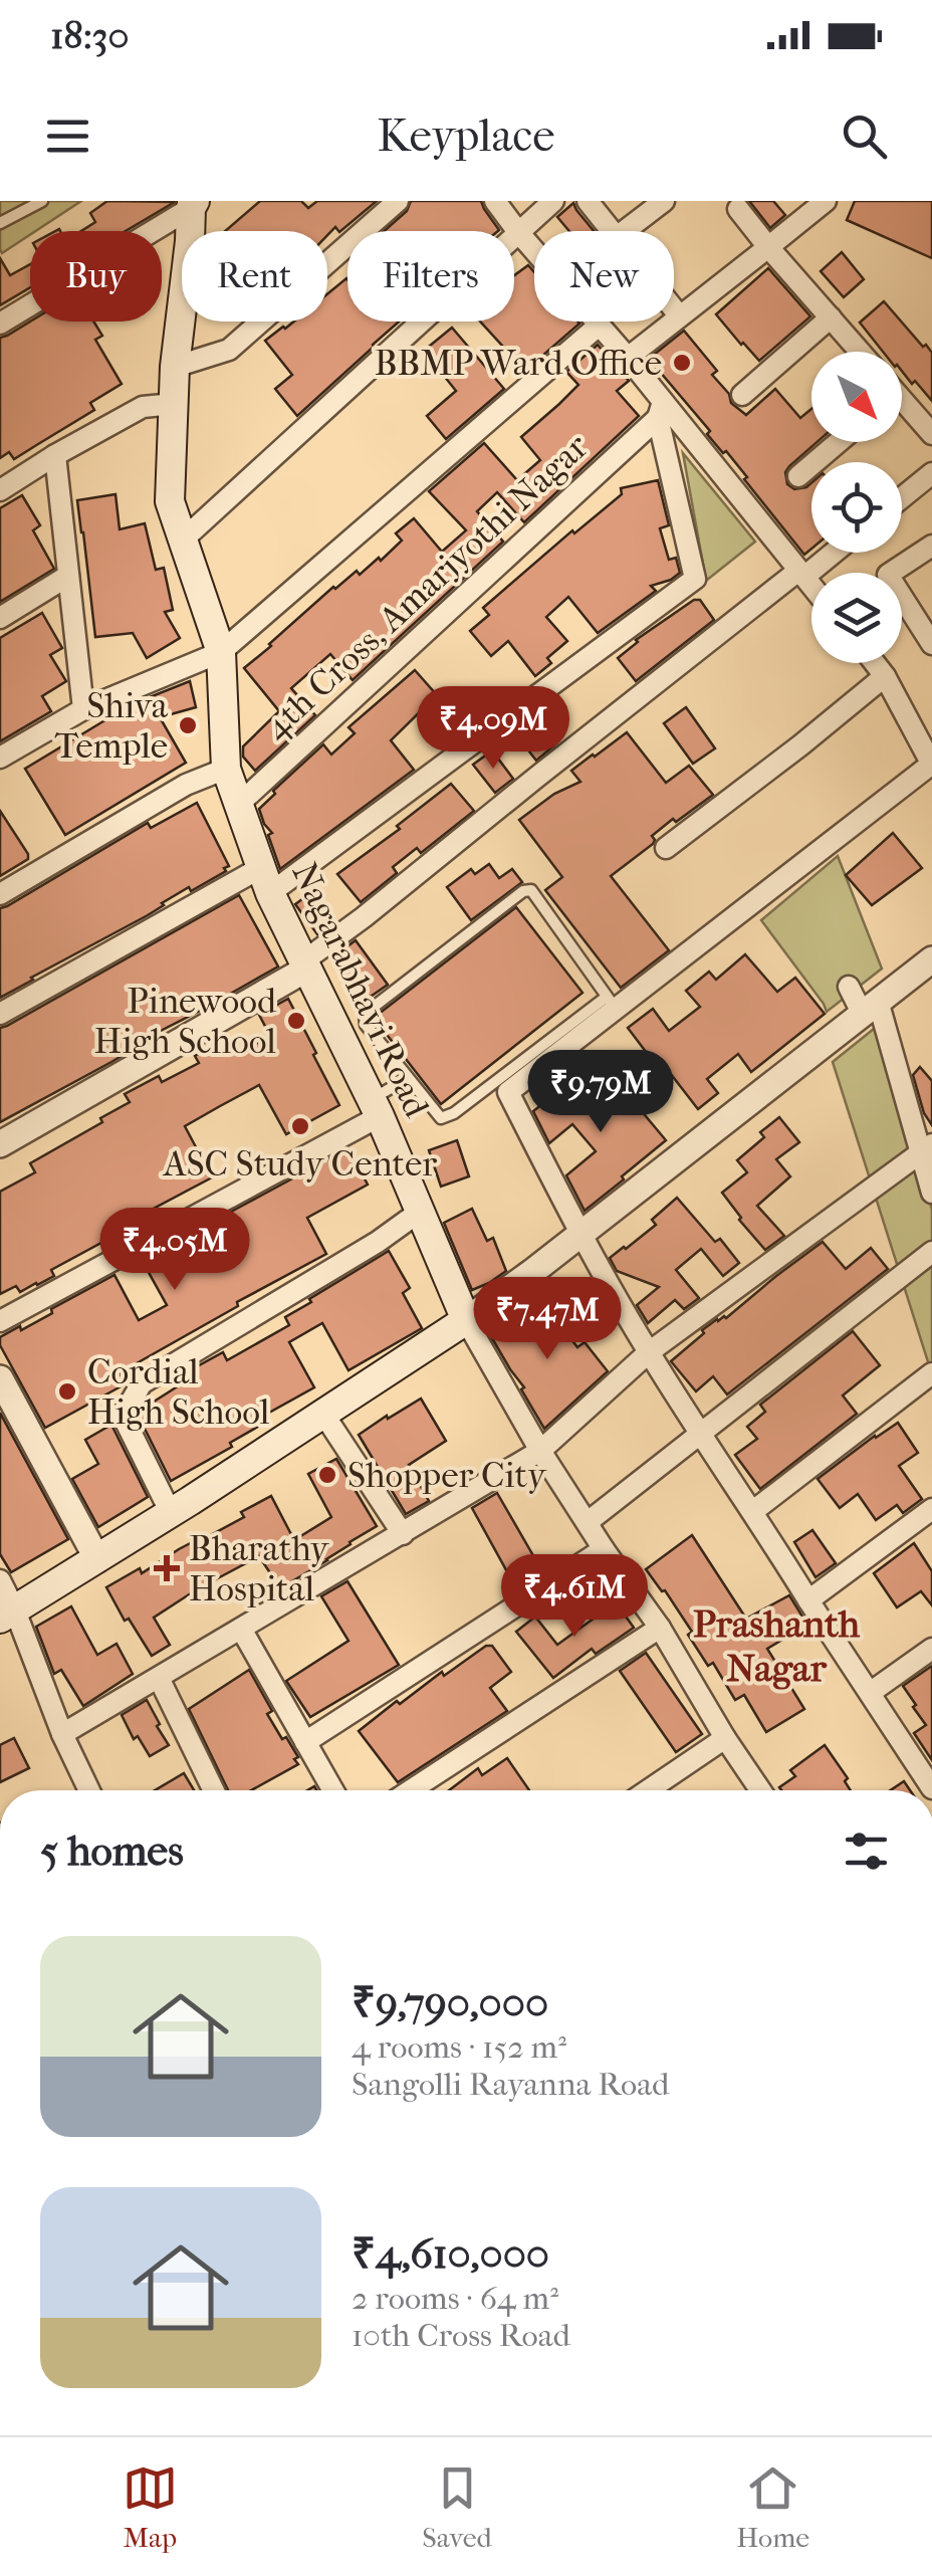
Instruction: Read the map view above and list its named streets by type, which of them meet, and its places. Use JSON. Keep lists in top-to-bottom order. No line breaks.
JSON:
{"streets":{"main road":["Nagarabhavi Road"],"street":["4th Cross, Amarjyothi Nagar"]},"crossings":[["4th Cross, Amarjyothi Nagar","Nagarabhavi Road"]],"districts":["Prashanth Nagar"],"places":{"other":["BBMP Ward Office","Shiva Temple","Pinewood High School","ASC Study Center","Cordial High School","Shopper City"],"health":["Bharathy Hospital"]},"north":"bottom right","page":{"status":"18:30","header":"Keyplace","chip":["Buy","Rent","Filters","New"],"price":["₹4.09M","₹9.79M","₹4.05M","₹7.47M","₹4.61M"],"heading":"5 homes","list":[{"name":"₹9,790,000","note":"4 rooms · 152 m² · Sangolli Rayanna Road"},{"name":"₹4,610,000","note":"2 rooms · 64 m² · 10th Cross Road"}],"tabs":["Map","Saved","Home"]}}
